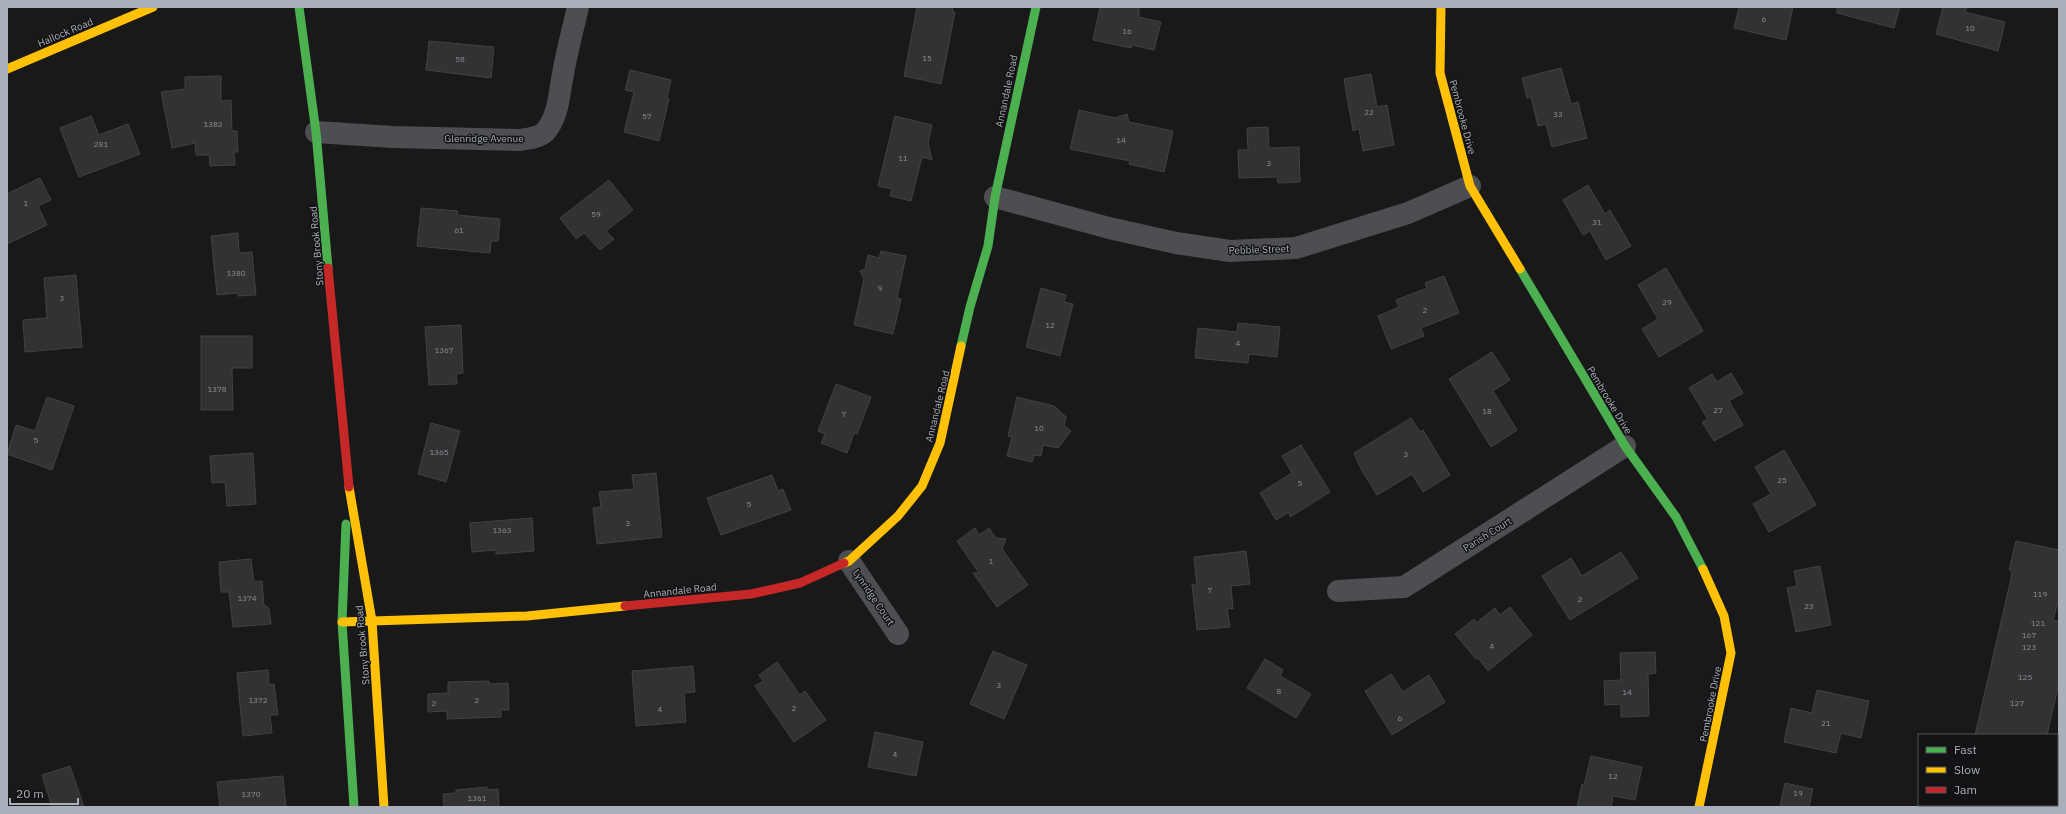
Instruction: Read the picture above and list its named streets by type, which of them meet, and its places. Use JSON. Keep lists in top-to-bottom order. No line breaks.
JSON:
{"streets":{"street":["Hallock Road","Annandale Road","Pembrooke Drive","Glenridge Avenue","Stony Brook Road","Pebble Street","Parish Court","Lynridge Court"]},"crossings":[["Annandale Road","Stony Brook Road"],["Annandale Road","Pebble Street"],["Annandale Road","Lynridge Court"],["Pembrooke Drive","Pebble Street"],["Pembrooke Drive","Parish Court"],["Glenridge Avenue","Stony Brook Road"]],"house_numbers":["6","10","16","15","58","22","33","57","1382","14","281","11","3","1","59","31","61","1380","9","3","29","2","12","4","1367","1378","27","18","7","10","5","1365","3","25","5","5","3","1363","1","7","119","1374","2","23","121","167","4","123","125","3","8","14","1372","2","2","127","2","4","6","21","4","12","19","1370","1361"],"legend":["Fast","Slow","Jam"],"scale_bar":"20 m"}
